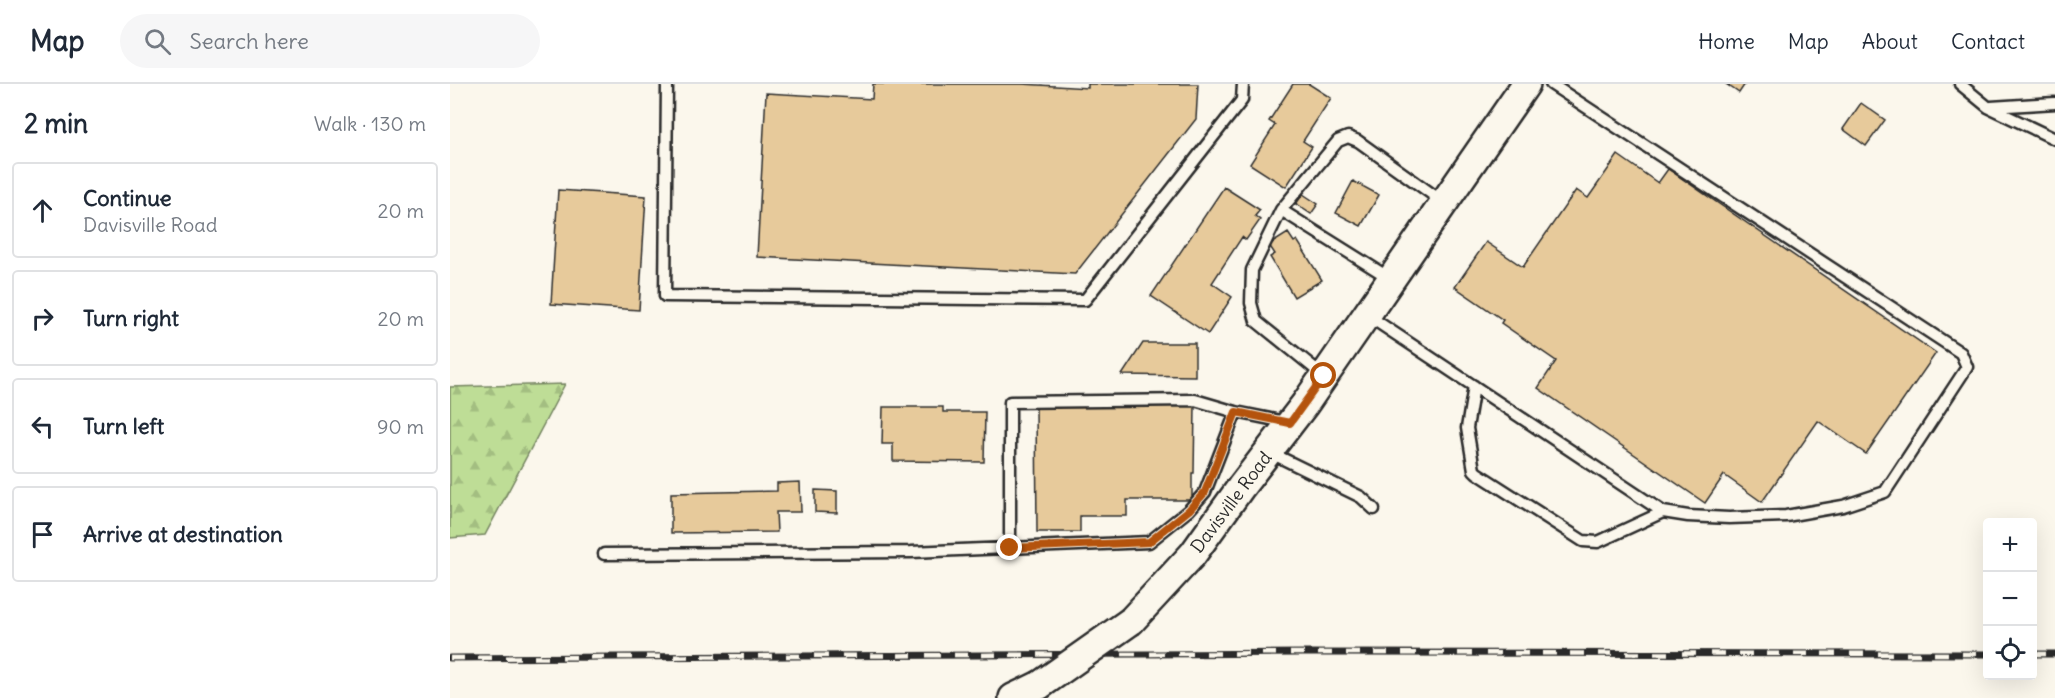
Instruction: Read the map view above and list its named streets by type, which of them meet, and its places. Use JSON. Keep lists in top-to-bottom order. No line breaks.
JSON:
{"streets":{"street":["Davisville Road"]},"page":{"header":"Map","search":"Search here","nav":["Home","Map","About","Contact"],"heading":["2 min","Walk · 130 m"],"list":[["Continue","Davisville Road","20 m"],["Turn right","20 m"],["Turn left","90 m"],"Arrive at destination"],"map_buttons":["+","−"]}}
